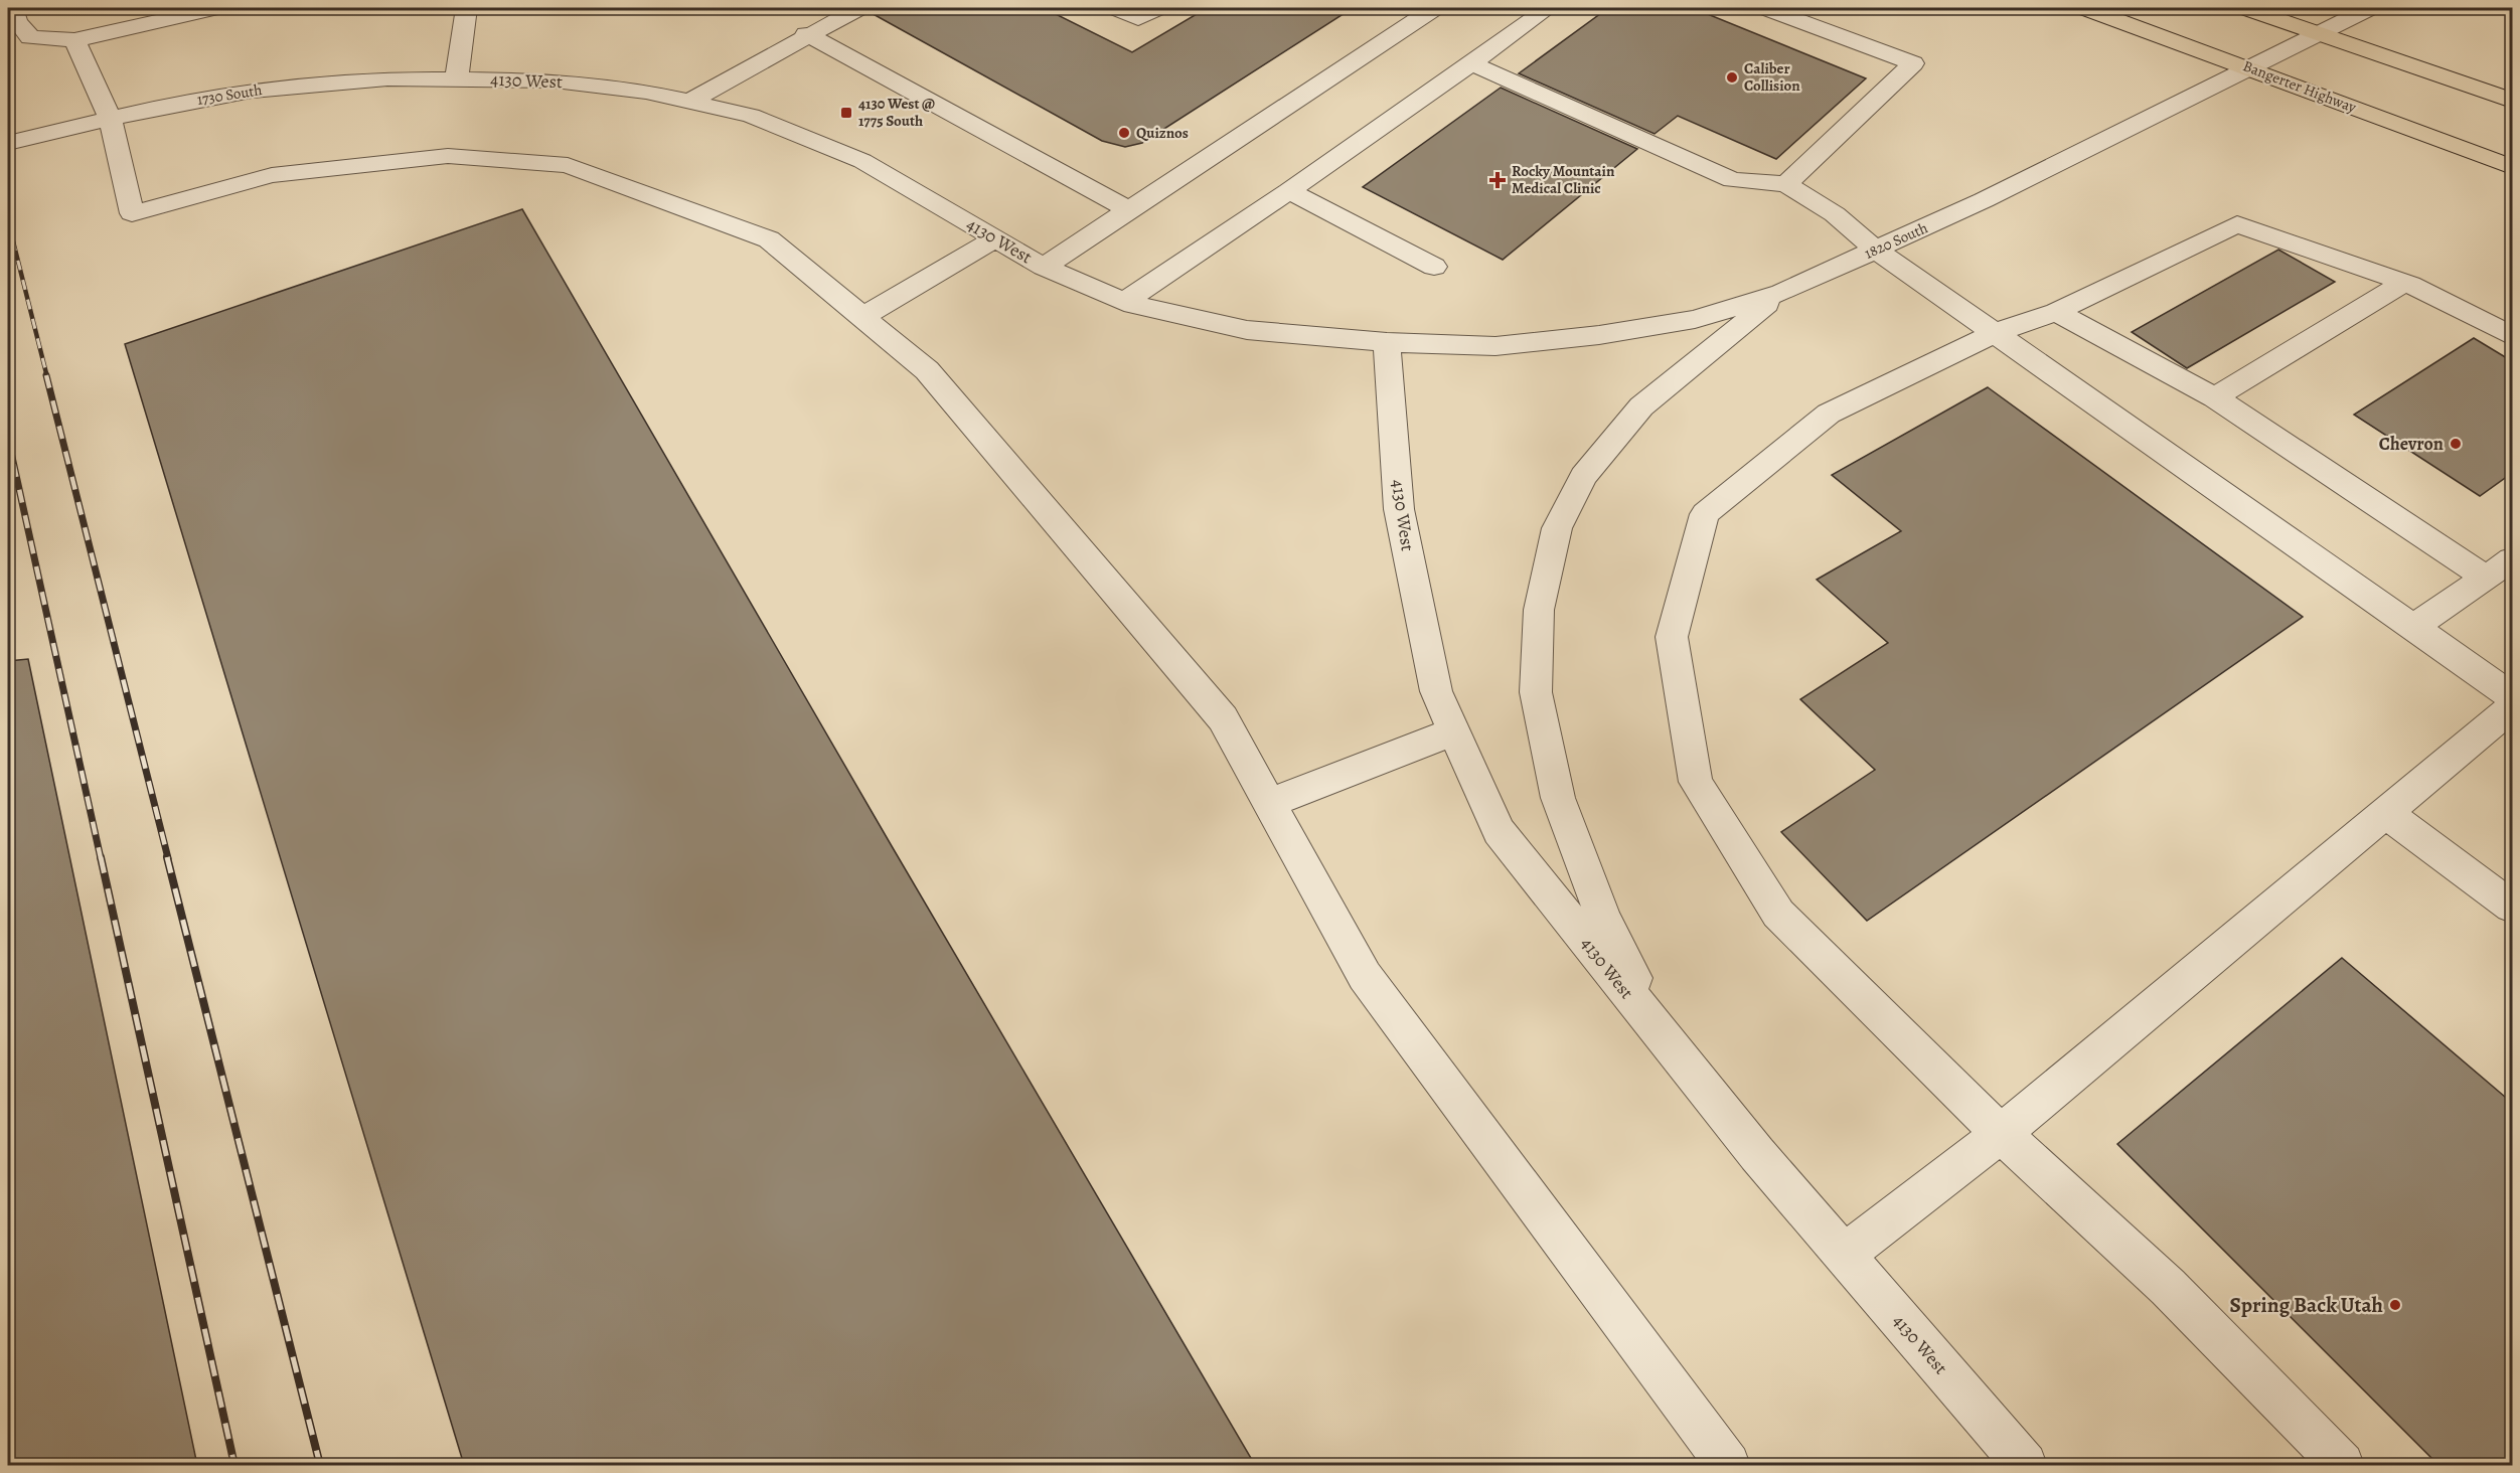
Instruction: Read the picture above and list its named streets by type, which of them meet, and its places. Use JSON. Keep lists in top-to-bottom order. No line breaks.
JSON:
{"streets":{"highway":["Bangerter Highway"],"street":["4130 West","1730 South","1820 South"]},"crossings":[["4130 West","1730 South"],["4130 West","1820 South"],["Bangerter Highway","1820 South"]],"places":{"other":["Caliber Collision","Quiznos","Chevron","Spring Back Utah"],"transit":["4130 West @ 1775 South"],"health":["Rocky Mountain Medical Clinic"]}}
